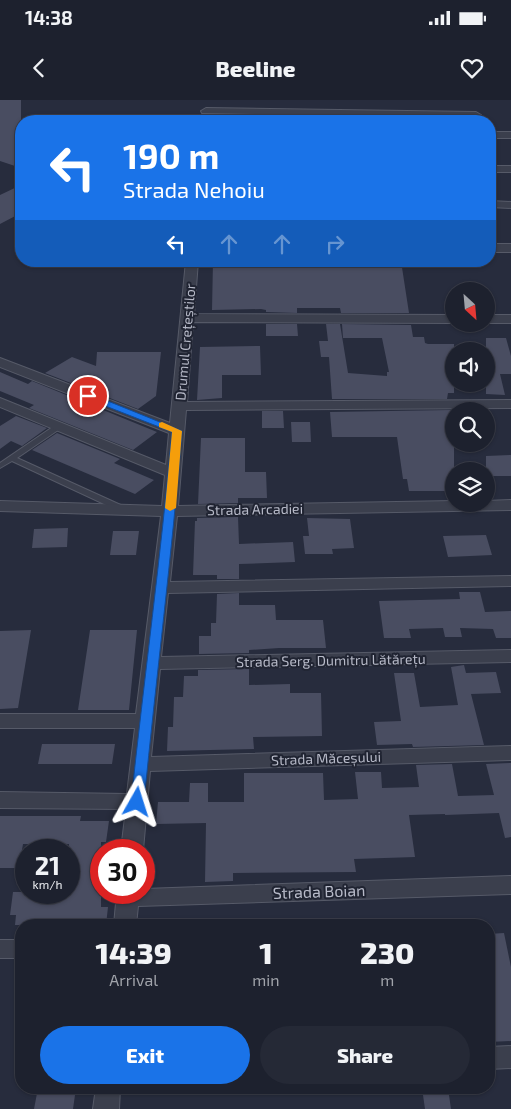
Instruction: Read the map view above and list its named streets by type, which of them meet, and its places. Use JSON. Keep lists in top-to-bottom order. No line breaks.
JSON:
{"streets":{"street":["Drumul Crețeștilor","Strada Arcadiei","Strada Serg. Dumitru Lătărețu","Strada Măceșului","Strada Boian"]},"crossings":[["Drumul Crețeștilor","Strada Arcadiei"],["Drumul Crețeștilor","Strada Serg. Dumitru Lătărețu"],["Drumul Crețeștilor","Strada Măceșului"]],"north":"bottom right","page":{"status":"14:38","header":"Beeline","turn":["190 m","Strada Nehoiu"],"speed":"21 km/h","limit":"30","eta":["14:39","Arrival","1","min","230","m"],"buttons":["Exit","Share"]}}
